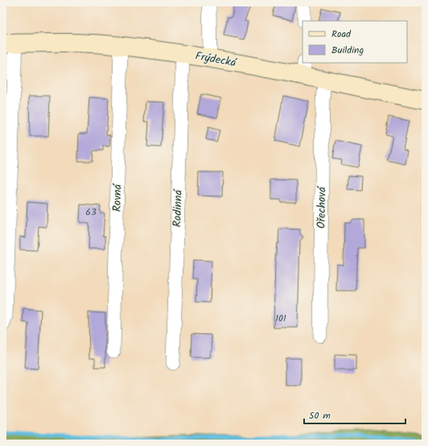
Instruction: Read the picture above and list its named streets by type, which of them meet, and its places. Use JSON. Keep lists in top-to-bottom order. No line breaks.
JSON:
{"streets":{"main road":["Frýdecká"],"street":["Rovná","Ořechová","Rodinná"]},"crossings":[["Frýdecká","Rovná"],["Frýdecká","Ořechová"],["Frýdecká","Rodinná"]],"house_numbers":["63","101"],"legend":["Road","Building"],"scale_bar":"50 m"}
